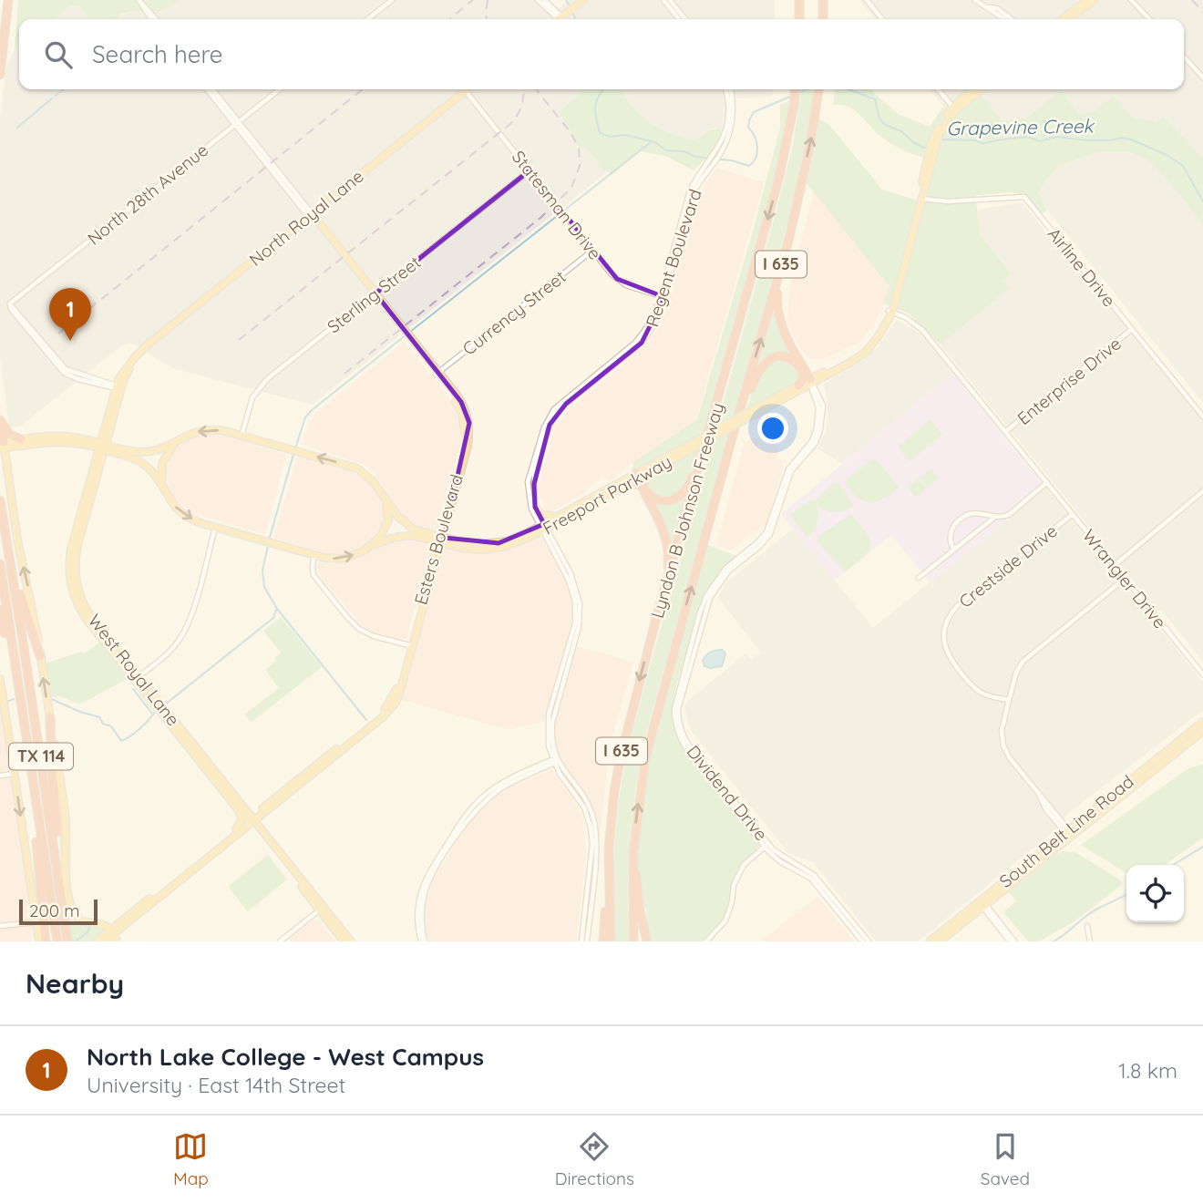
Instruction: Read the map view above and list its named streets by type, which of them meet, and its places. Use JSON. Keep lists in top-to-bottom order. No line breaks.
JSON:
{"streets":{"highway":["I 635","Lyndon B Johnson Freeway","TX 114"],"main road":["North Royal Lane","Freeport Parkway","Esters Boulevard","West Royal Lane","South Belt Line Road"],"street":["North 28th Avenue","Statesman Drive","Regent Boulevard","Airline Drive","Sterling Street","Currency Street","Enterprise Drive","Crestside Drive","Wrangler Drive","Dividend Drive"]},"crossings":[["North 28th Avenue","North Royal Lane"],["North 28th Avenue","Esters Boulevard"],["North 28th Avenue","West Royal Lane"],["Statesman Drive","North Royal Lane"],["Statesman Drive","Regent Boulevard"],["Statesman Drive","Sterling Street"],["Statesman Drive","Currency Street"],["North Royal Lane","Esters Boulevard"],["North Royal Lane","West Royal Lane"],["Regent Boulevard","Freeport Parkway"],["Airline Drive","Enterprise Drive"],["Airline Drive","Freeport Parkway"],["Sterling Street","Freeport Parkway"],["Sterling Street","Esters Boulevard"],["Currency Street","Esters Boulevard"],["Enterprise Drive","Wrangler Drive"],["Freeport Parkway","Esters Boulevard"],["Freeport Parkway","Wrangler Drive"],["Freeport Parkway","Dividend Drive"],["Esters Boulevard","West Royal Lane"],["Crestside Drive","Wrangler Drive"]],"water":["Grapevine Creek"],"scale_bar":"200 m","page":{"search":"Search here","pins":"1","scale":"200 m","heading":"Nearby","list":[{"mark":"1","name":"North Lake College - West Campus","note":"University · East 14th Street","value":"1.8 km"}],"nav":["Map","Directions","Saved"]}}
